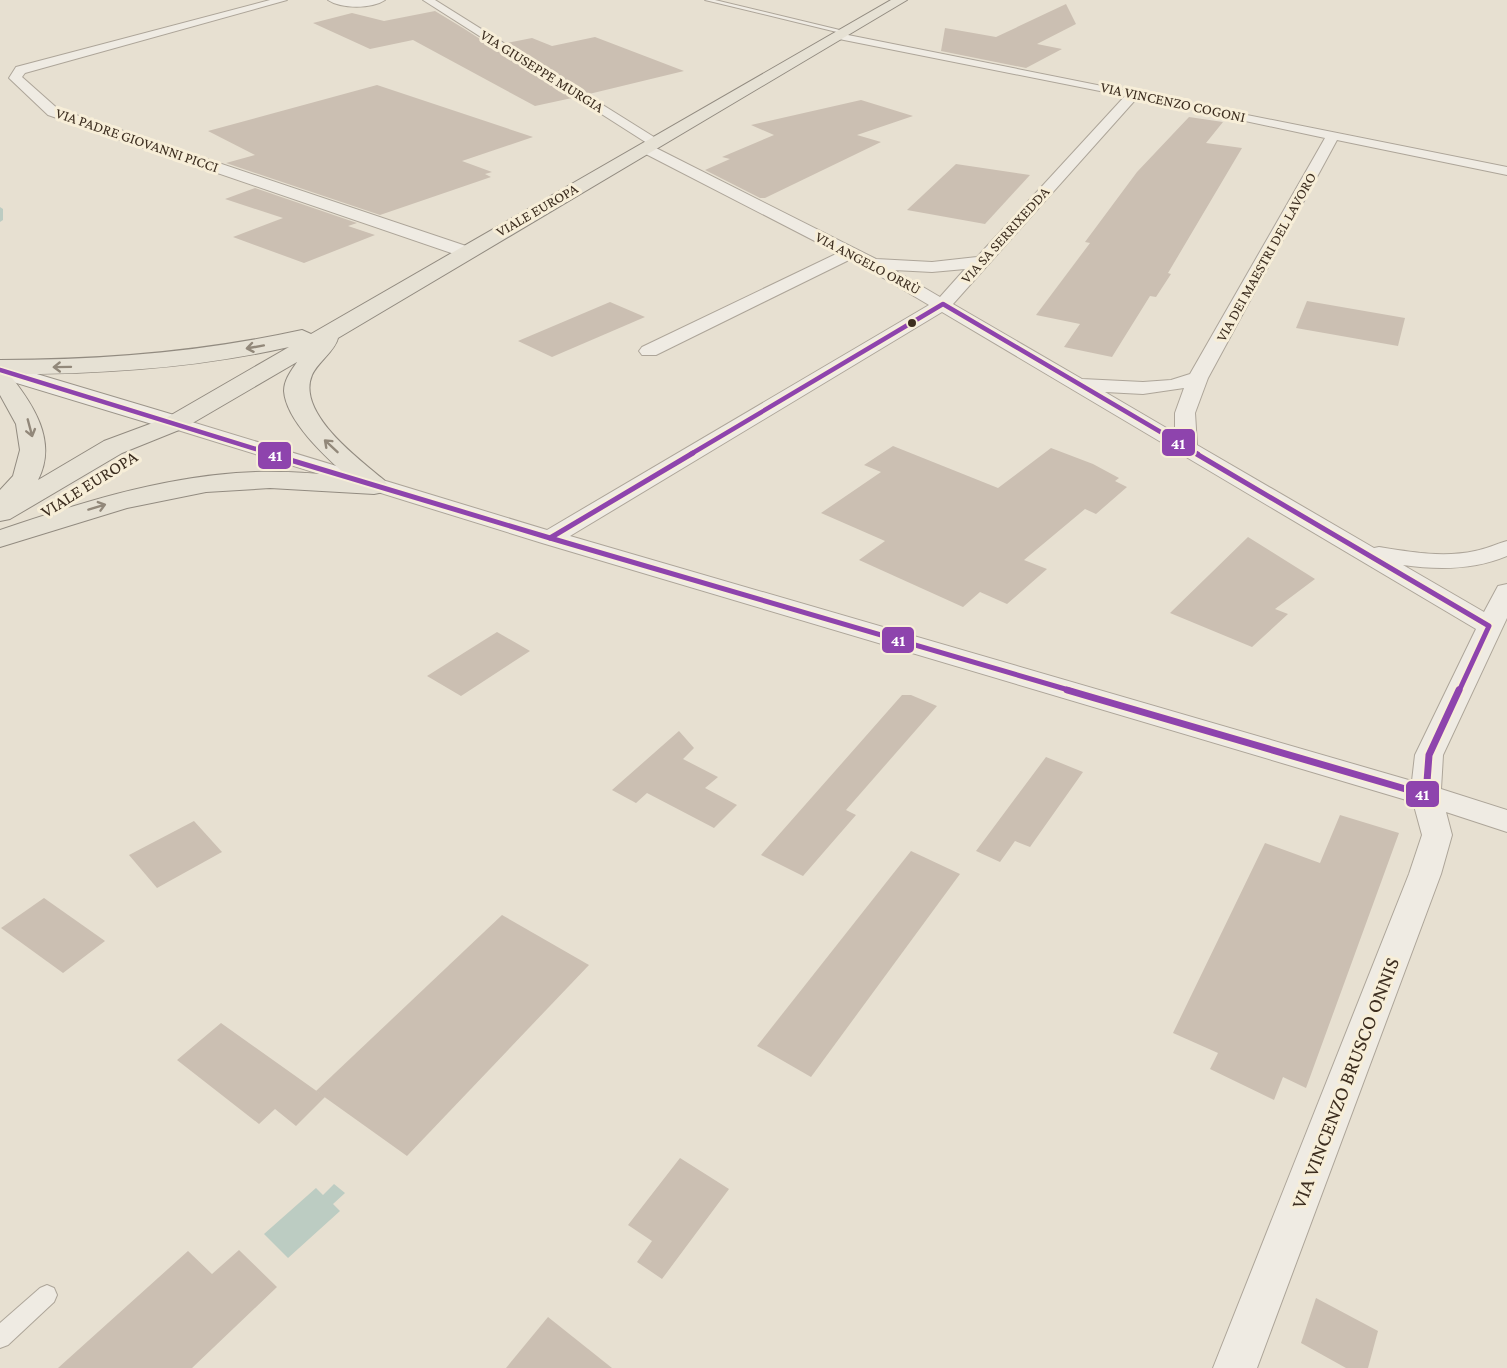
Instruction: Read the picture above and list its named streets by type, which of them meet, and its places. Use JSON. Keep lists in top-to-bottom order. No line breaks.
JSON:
{"streets":{"main road":["VIALE EUROPA"],"street":["VIA GIUSEPPE MURGIA","VIA VINCENZO COGONI","VIA PADRE GIOVANNI PICCI","VIA SA SERRIXEDDA","VIA DEI MAESTRI DEL LAVORO","VIA ANGELO ORRÙ","VIA VINCENZO BRUSCO ONNIS"]},"crossings":[["VIA GIUSEPPE MURGIA","VIALE EUROPA"],["VIA GIUSEPPE MURGIA","VIA ANGELO ORRÙ"],["VIA VINCENZO COGONI","VIALE EUROPA"],["VIA VINCENZO COGONI","VIA SA SERRIXEDDA"],["VIA VINCENZO COGONI","VIA DEI MAESTRI DEL LAVORO"],["VIA PADRE GIOVANNI PICCI","VIALE EUROPA"],["VIALE EUROPA","VIA ANGELO ORRÙ"],["VIA SA SERRIXEDDA","VIA ANGELO ORRÙ"],["VIA DEI MAESTRI DEL LAVORO","VIA ANGELO ORRÙ"],["VIA ANGELO ORRÙ","VIA VINCENZO BRUSCO ONNIS"]],"lines":["transit line 41"]}
